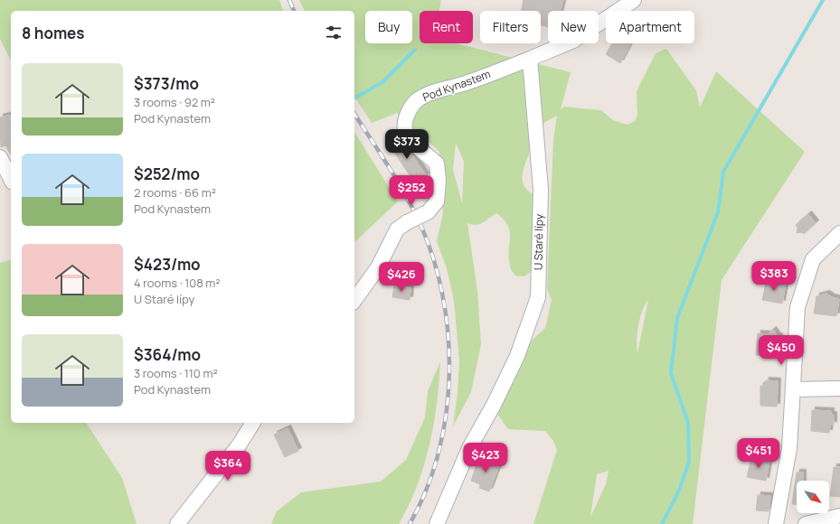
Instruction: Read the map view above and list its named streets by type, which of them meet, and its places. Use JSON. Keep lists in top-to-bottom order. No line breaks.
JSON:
{"streets":{"street":["Pod Kynastem","U Staré lípy"]},"crossings":[["Pod Kynastem","U Staré lípy"]],"north":"bottom right","page":{"chip":["Buy","Rent","Filters","New","Apartment"],"heading":"8 homes","list":[{"name":"$373/mo","note":"3 rooms · 92 m² · Pod Kynastem"},{"name":"$252/mo","note":"2 rooms · 66 m² · Pod Kynastem"},{"name":"$423/mo","note":"4 rooms · 108 m² · U Staré lípy"},{"name":"$364/mo","note":"3 rooms · 110 m² · Pod Kynastem"}],"price":["$373","$252","$383","$426","$450","$451","$423","$364"]}}
